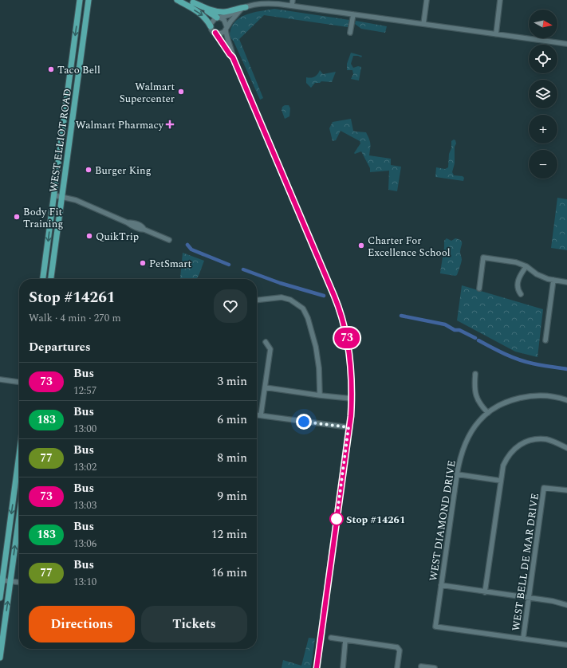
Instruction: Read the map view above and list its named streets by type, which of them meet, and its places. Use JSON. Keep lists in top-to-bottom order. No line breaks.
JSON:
{"streets":{"main road":["WEST ELLIOT ROAD"],"street":["WEST DIAMOND DRIVE","WEST BELL DE MAR DRIVE"]},"crossings":[["WEST DIAMOND DRIVE","WEST BELL DE MAR DRIVE"]],"places":{"other":["Taco Bell","Walmart Supercenter","Burger King","Body Fit Training","QuikTrip","Charter For Excellence School","PetSmart","Stop #14261"],"health":["Walmart Pharmacy"]},"lines":["bus line 73"],"north":"right","page":{"on_map":"73","map_buttons":["+","−"],"heading":[["Stop #14261","Walk · 4 min · 270 m"],"Departures"],"list":[{"mark":"73","name":"Bus","note":"12:57","value":"3 min"},{"mark":"183","name":"Bus","note":"13:00","value":"6 min"},{"mark":"77","name":"Bus","note":"13:02","value":"8 min"},{"mark":"73","name":"Bus","note":"13:03","value":"9 min"},{"mark":"183","name":"Bus","note":"13:06","value":"12 min"},{"mark":"77","name":"Bus","note":"13:10","value":"16 min"}],"buttons":["Directions","Tickets"]}}
